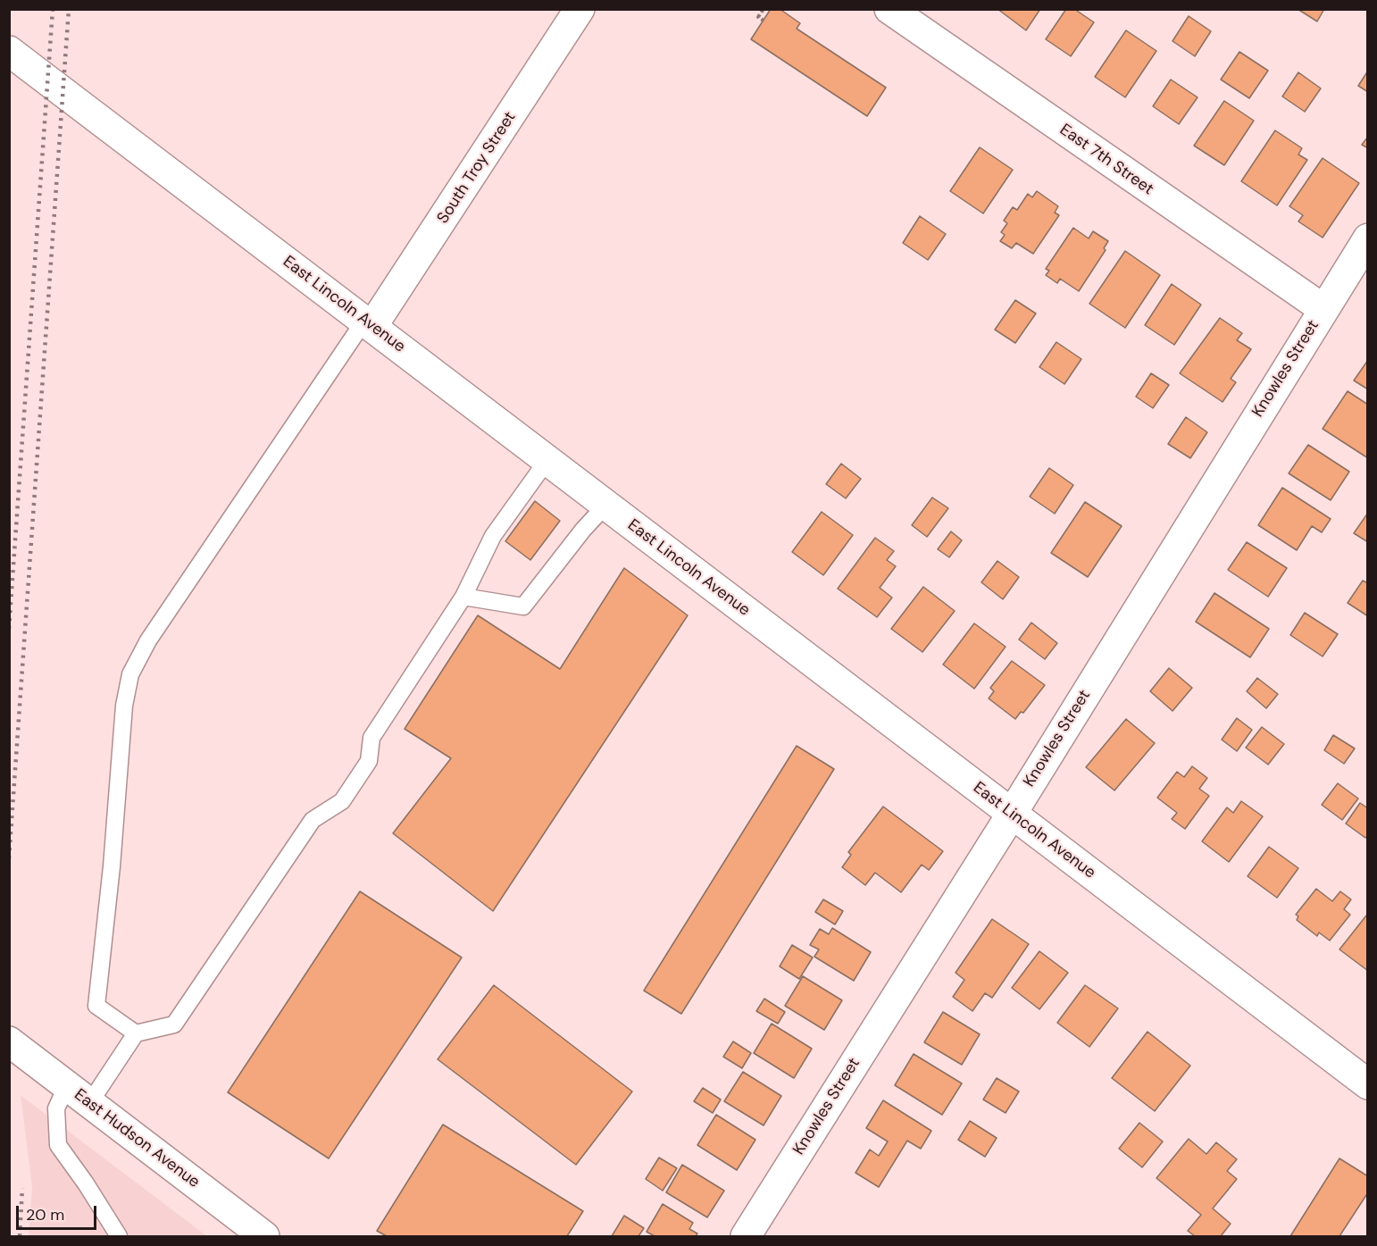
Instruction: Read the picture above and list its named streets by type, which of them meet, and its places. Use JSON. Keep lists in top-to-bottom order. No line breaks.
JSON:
{"streets":{"street":["East 7th Street","South Troy Street","East Lincoln Avenue","Knowles Street","East Hudson Avenue"]},"crossings":[["East 7th Street","Knowles Street"],["South Troy Street","East Lincoln Avenue"],["East Lincoln Avenue","Knowles Street"]],"scale_bar":"20 m"}
